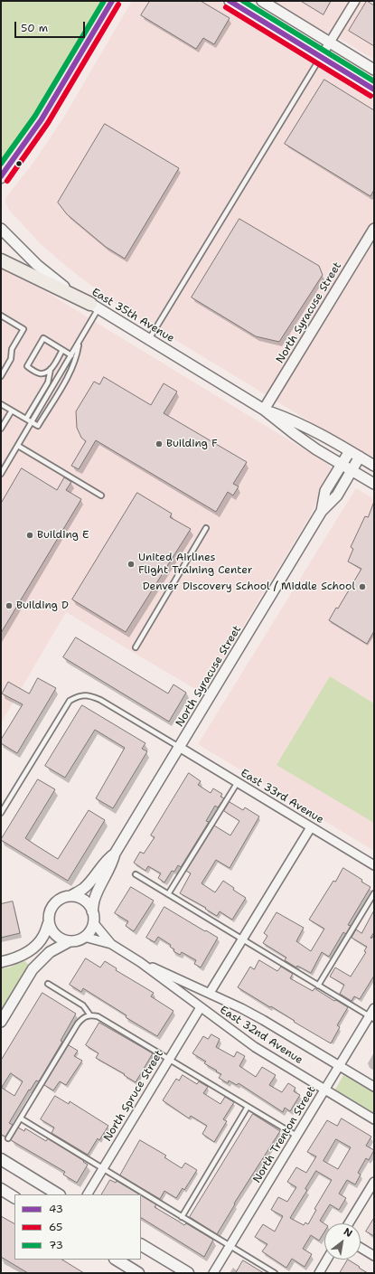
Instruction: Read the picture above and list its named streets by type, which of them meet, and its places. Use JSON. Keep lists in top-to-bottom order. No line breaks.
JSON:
{"streets":{"street":["North Syracuse Street","East 35th Avenue","East 33rd Avenue","East 32nd Avenue","North Spruce Street","North Trenton Street"]},"crossings":[["North Syracuse Street","East 35th Avenue"],["North Syracuse Street","East 33rd Avenue"],["North Syracuse Street","East 32nd Avenue"],["East 32nd Avenue","North Spruce Street"],["East 32nd Avenue","North Trenton Street"]],"places":["Building F","Building E","United Airlines Flight Training Center","Denver Discovery School / Middle School","Building D"],"lines":["transit line 43","transit line 73","transit line 65"],"legend":["43","65","73"],"scale_bar":"50 m","north":"top right"}
